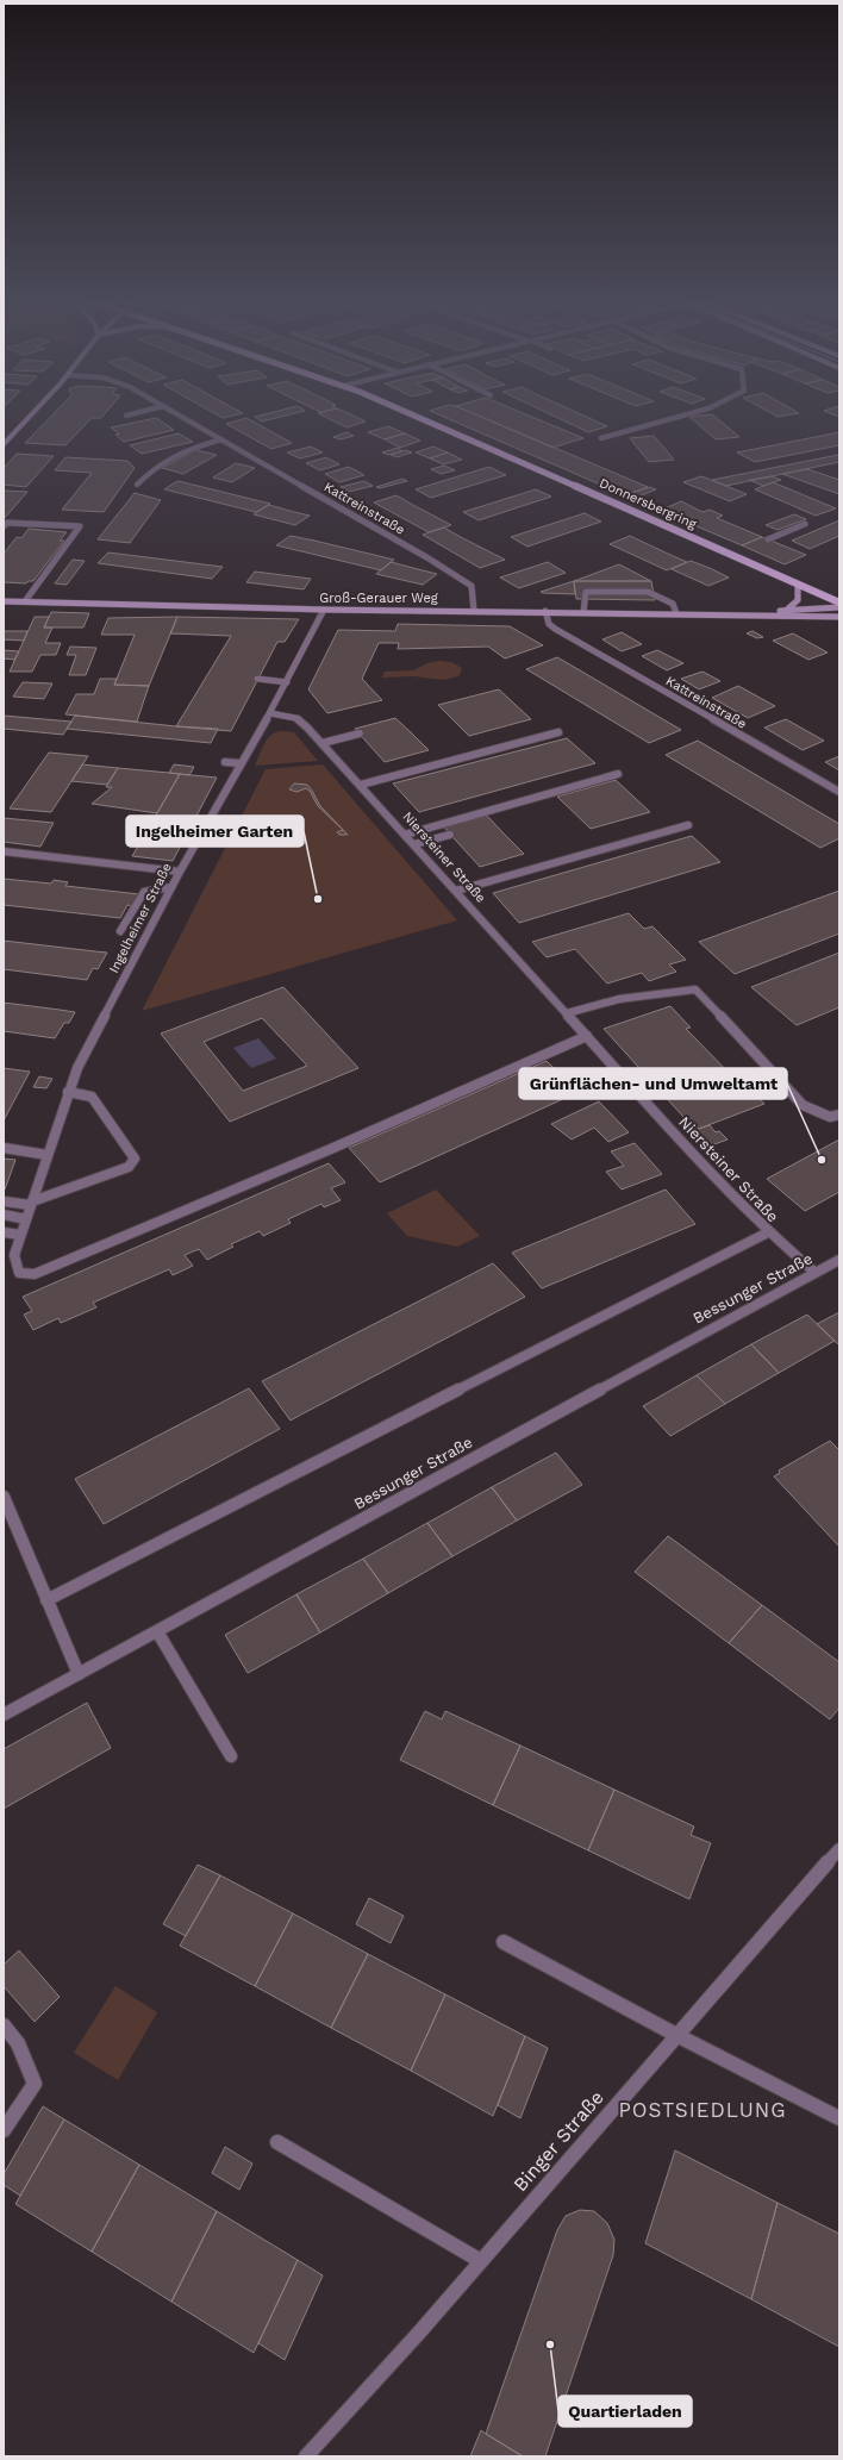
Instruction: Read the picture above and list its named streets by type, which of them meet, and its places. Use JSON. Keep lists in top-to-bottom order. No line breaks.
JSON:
{"streets":{"main road":["Donnersbergring","Groß-Gerauer Weg"],"street":["Kattreinstraße","Niersteiner Straße","Ingelheimer Straße","Bessunger Straße","Binger Straße"]},"crossings":[["Kattreinstraße","Groß-Gerauer Weg"],["Groß-Gerauer Weg","Ingelheimer Straße"],["Niersteiner Straße","Ingelheimer Straße"],["Niersteiner Straße","Bessunger Straße"]],"districts":["POSTSIEDLUNG"],"places":["Ingelheimer Garten","Grünflächen- und Umweltamt","Quartierladen"]}
